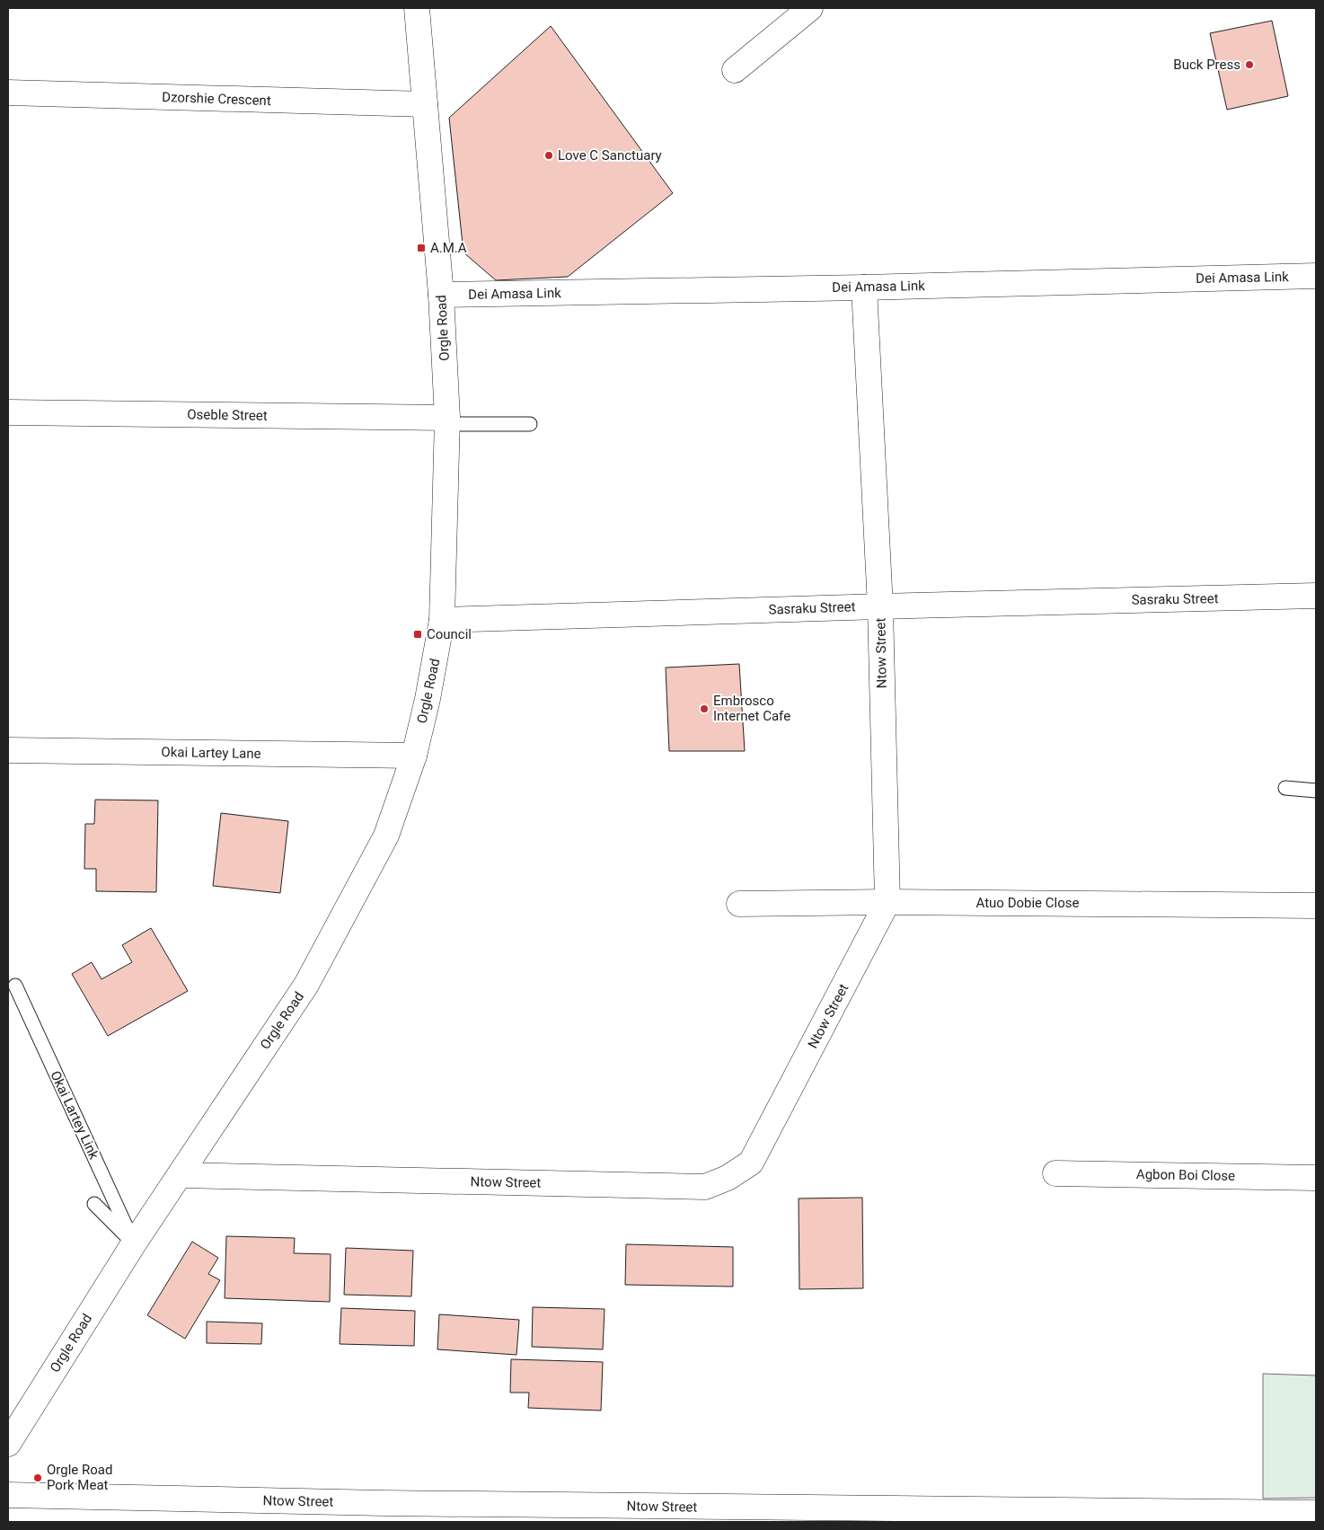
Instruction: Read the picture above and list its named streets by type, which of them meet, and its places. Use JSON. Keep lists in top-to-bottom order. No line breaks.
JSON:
{"streets":{"street":["Dzorshie Crescent","Dei Amasa Link","Orgle Road","Oseble Street","Sasraku Street","Ntow Street","Okai Lartey Lane","Atuo Dobie Close","Agbon Boi Close"],"lane":["Okai Lartey Link"]},"crossings":[["Dzorshie Crescent","Orgle Road"],["Dei Amasa Link","Orgle Road"],["Dei Amasa Link","Ntow Street"],["Orgle Road","Oseble Street"],["Orgle Road","Sasraku Street"],["Orgle Road","Ntow Street"],["Orgle Road","Okai Lartey Lane"],["Orgle Road","Okai Lartey Link"],["Sasraku Street","Ntow Street"],["Ntow Street","Atuo Dobie Close"]],"places":{"other":["Buck Press","Love C Sanctuary","Embrosco Internet Cafe","Orgle Road Pork Meat"],"transit":["A.M.A","Council"]}}
